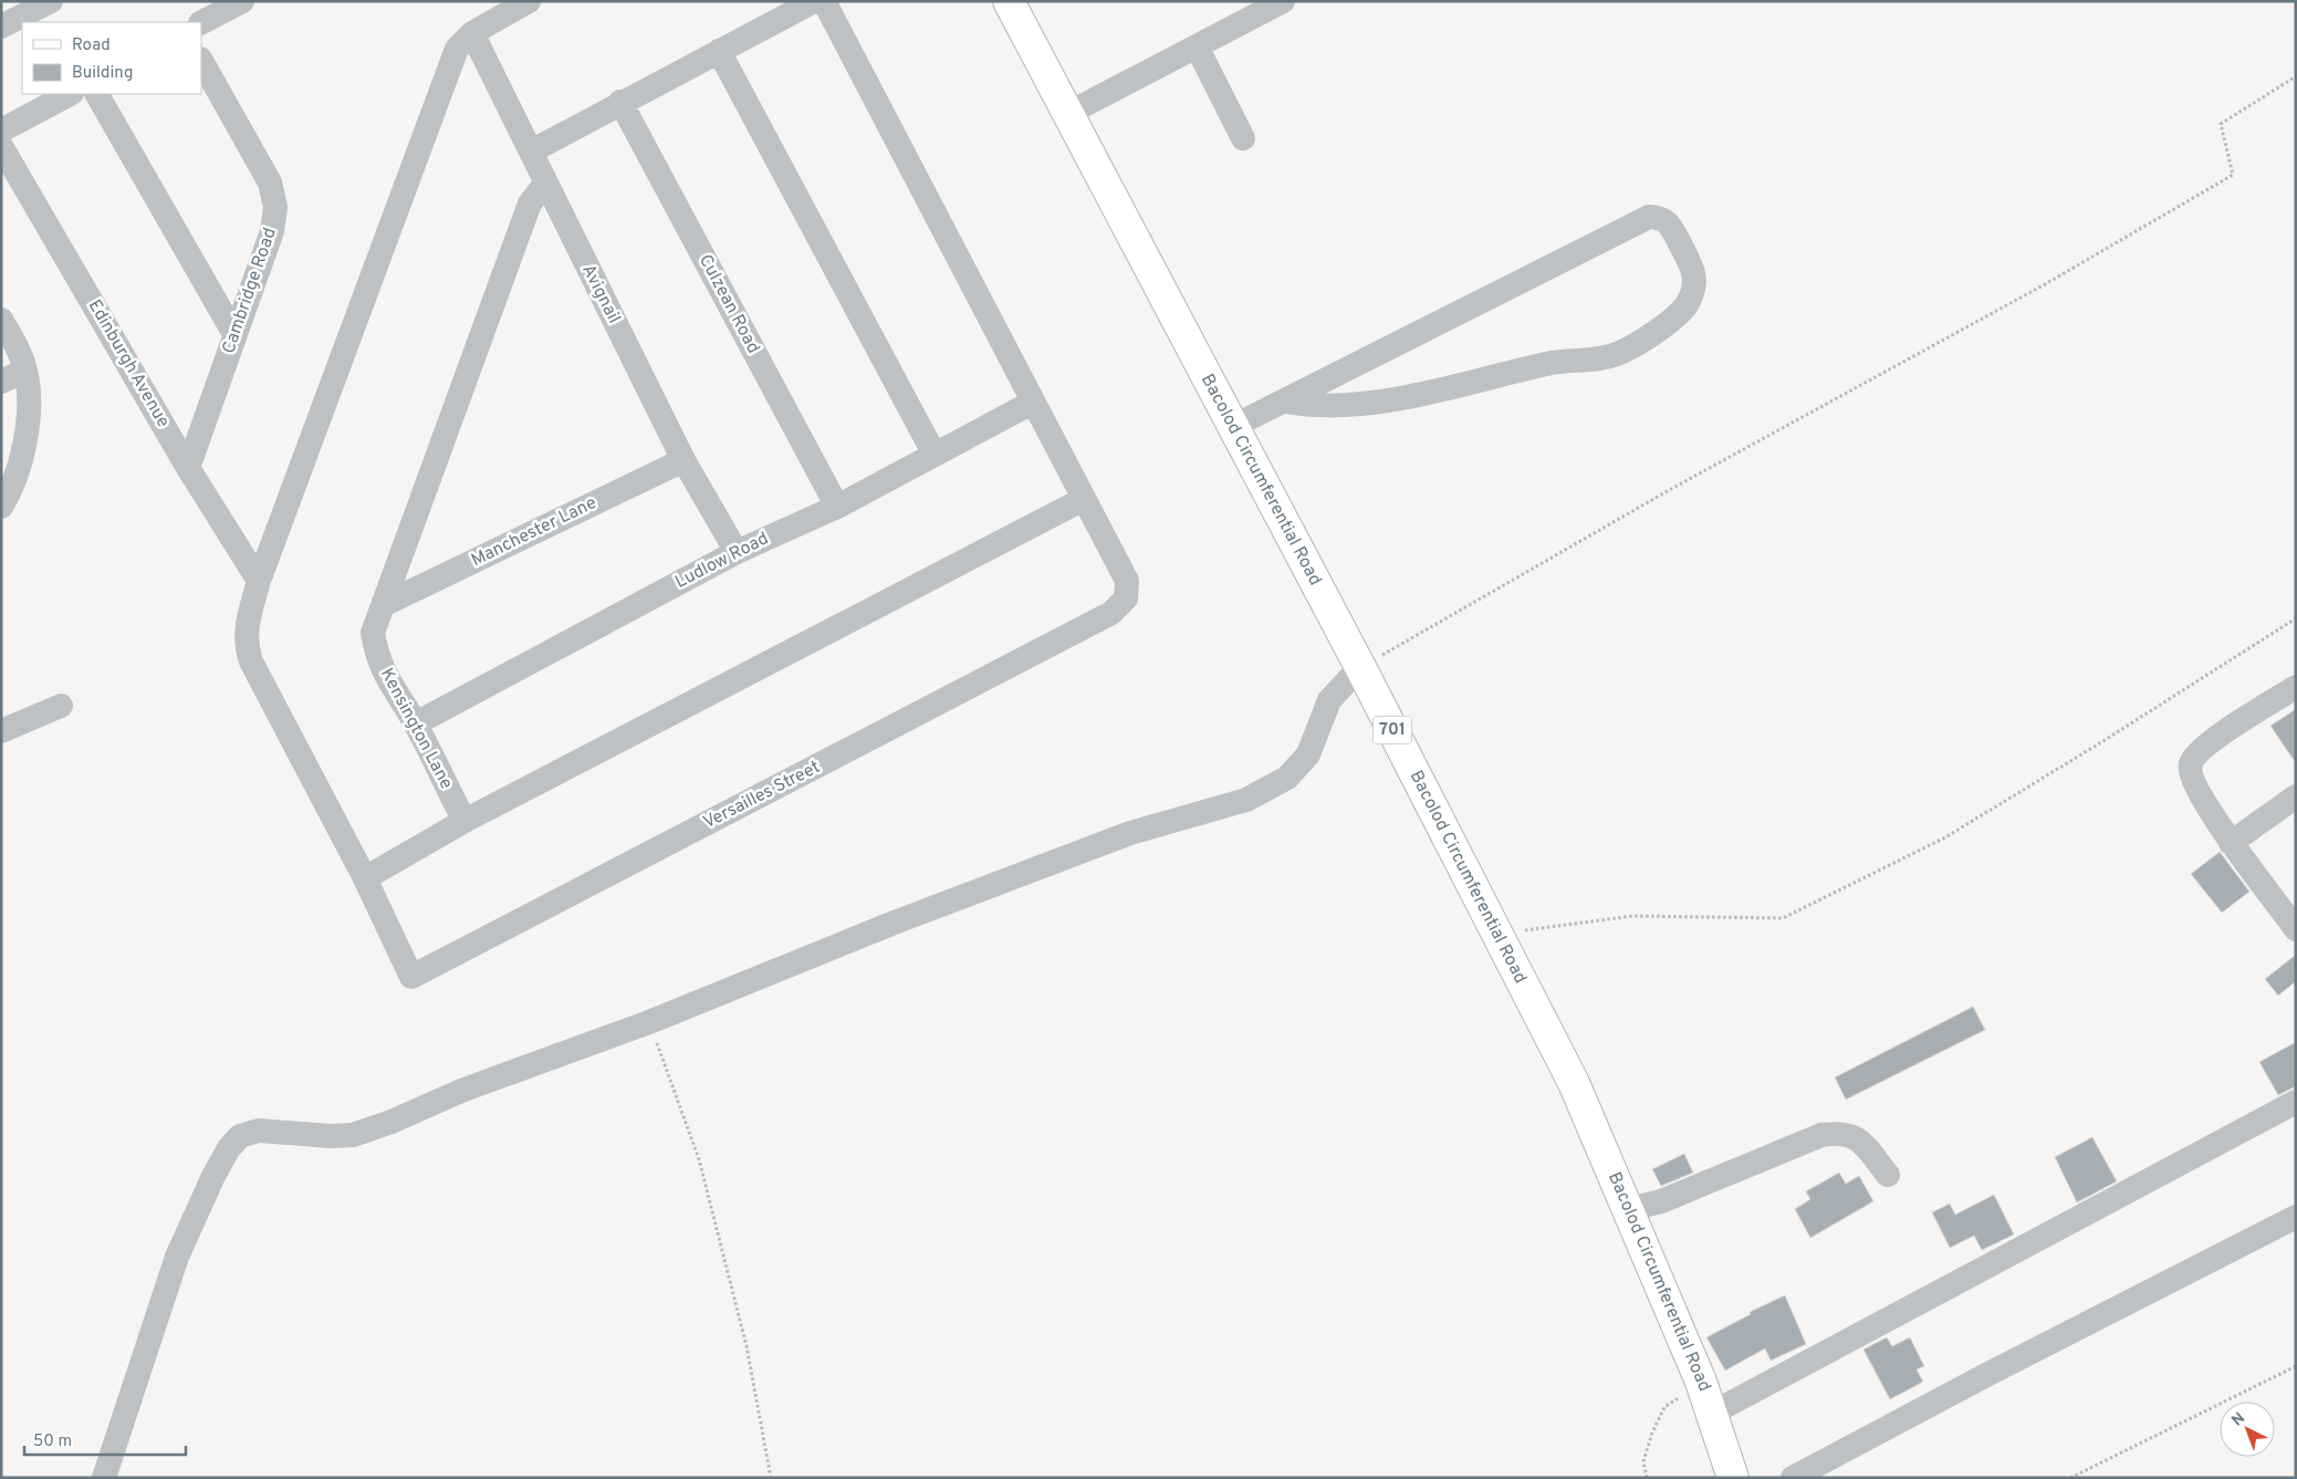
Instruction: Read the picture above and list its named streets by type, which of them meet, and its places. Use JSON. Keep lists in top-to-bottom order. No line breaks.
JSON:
{"streets":{"main road":["Bacolod Circumferential Road","701"],"street":["Cambridge Road","Avignail","Culzean Road","Edinburgh Avenue","Manchester Lane","Ludlow Road","Kensington Lane","Versailles Street"]},"crossings":[["Cambridge Road","Edinburgh Avenue"],["Avignail","Manchester Lane"],["Avignail","Ludlow Road"],["Avignail","Kensington Lane"],["Culzean Road","Ludlow Road"],["Manchester Lane","Kensington Lane"],["Ludlow Road","Kensington Lane"]],"legend":["Road","Building"],"scale_bar":"50 m","north":"top left"}
